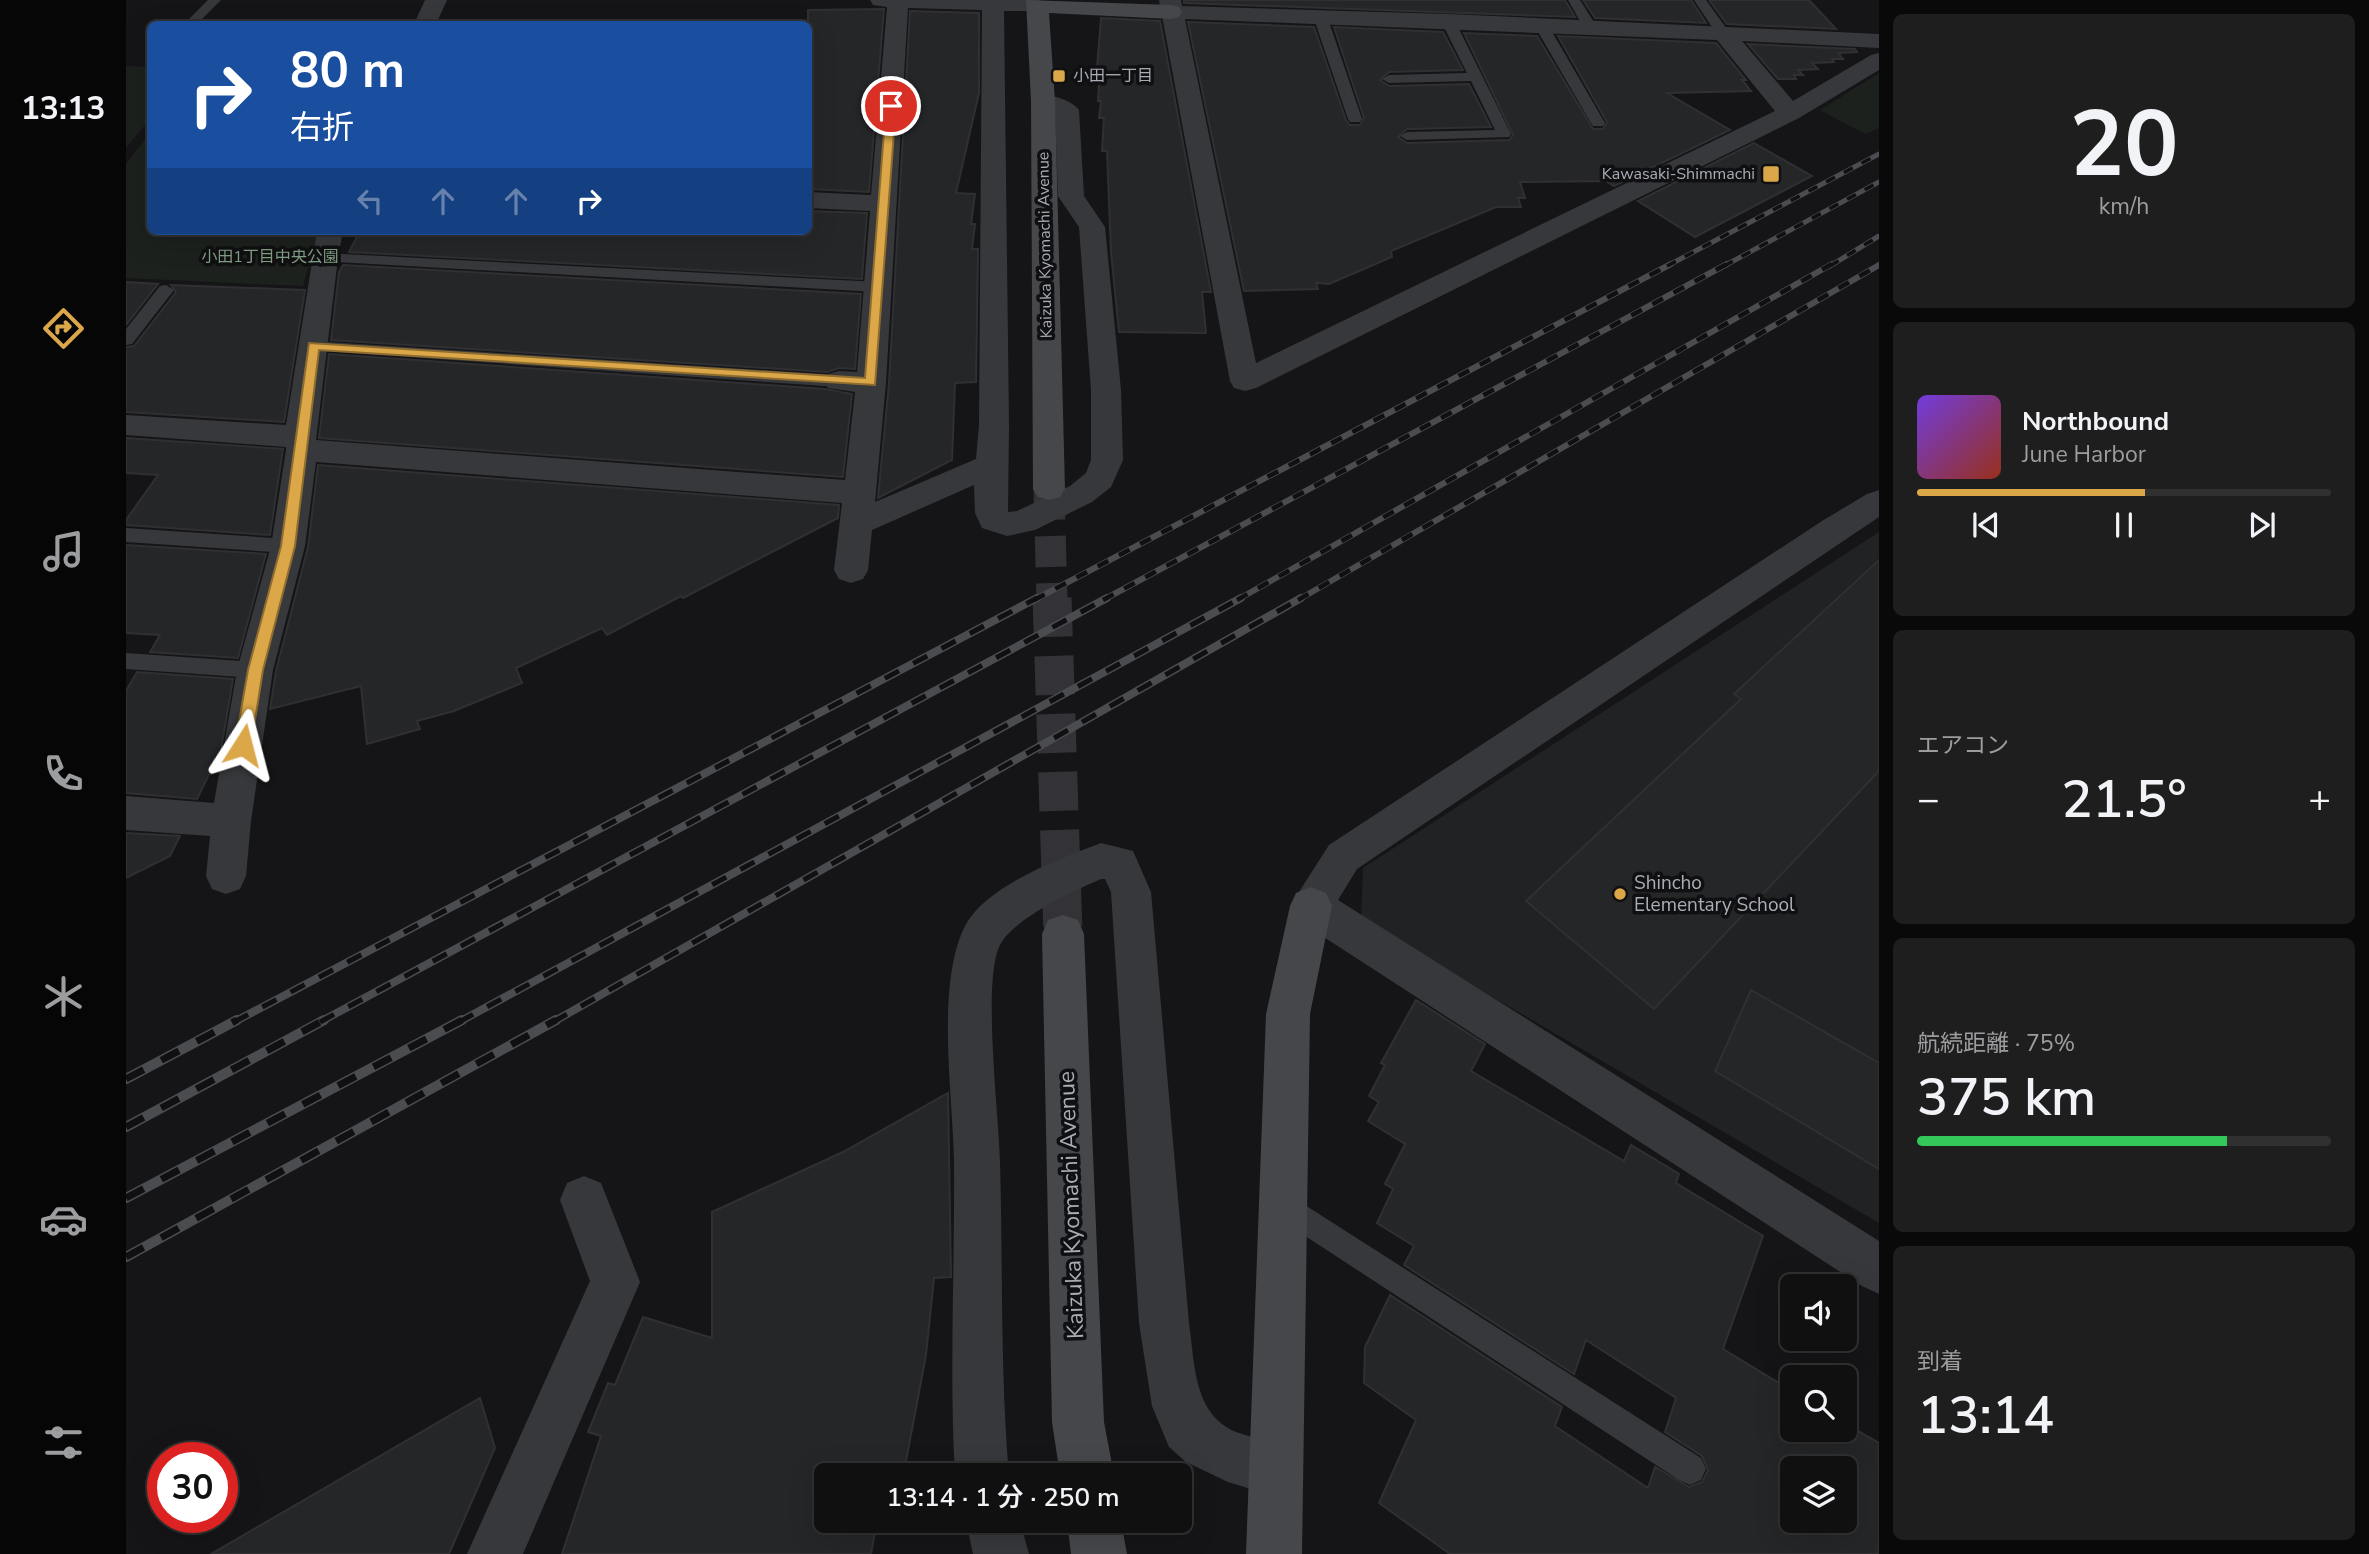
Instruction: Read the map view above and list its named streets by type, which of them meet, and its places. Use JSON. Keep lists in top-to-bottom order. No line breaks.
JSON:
{"streets":{"street":["Kaizuka Kyomachi Avenue"]},"parks":["小田1丁目中央公園"],"places":{"transit":["小田一丁目","Kawasaki-Shimmachi"],"other":["Shincho Elementary School"]},"page":{"tabs":"13:13","tile":[["20","km/h"],"エアコン",["航続距離 · 75%","375 km"],["到着","13:14"]],"turn":["80 m","右折"],"song":["Northbound","June Harbor"],"heat":["−","21.5°","+"],"limit":"30","trip":"13:14 · 1 分 · 250 m"}}
